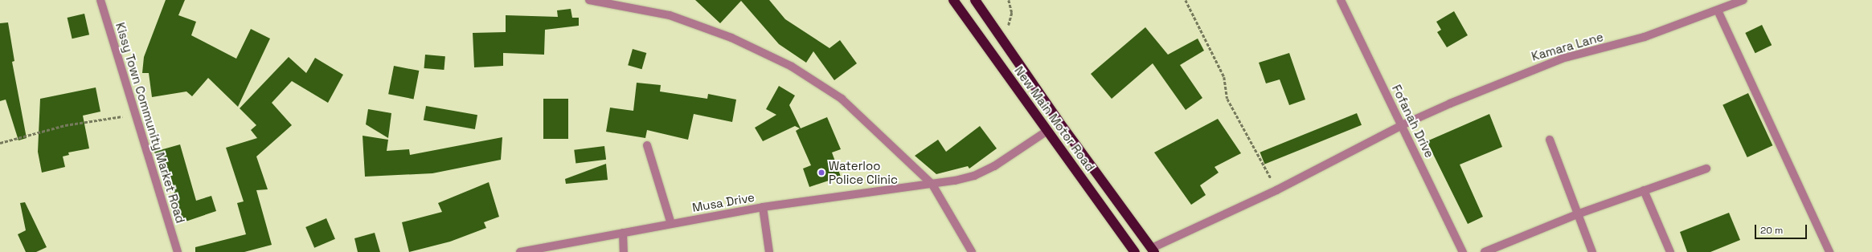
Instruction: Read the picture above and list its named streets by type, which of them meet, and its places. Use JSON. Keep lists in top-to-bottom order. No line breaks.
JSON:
{"streets":{"highway":["New Main Motor Road"],"street":["Kamara Lane","Fofanah Drive","Kissy Town Community Market Road","Musa Drive"]},"crossings":[["Kamara Lane","New Main Motor Road"],["Kamara Lane","Fofanah Drive"],["New Main Motor Road","Musa Drive"]],"places":["Waterloo Police Clinic"],"scale_bar":"20 m"}
